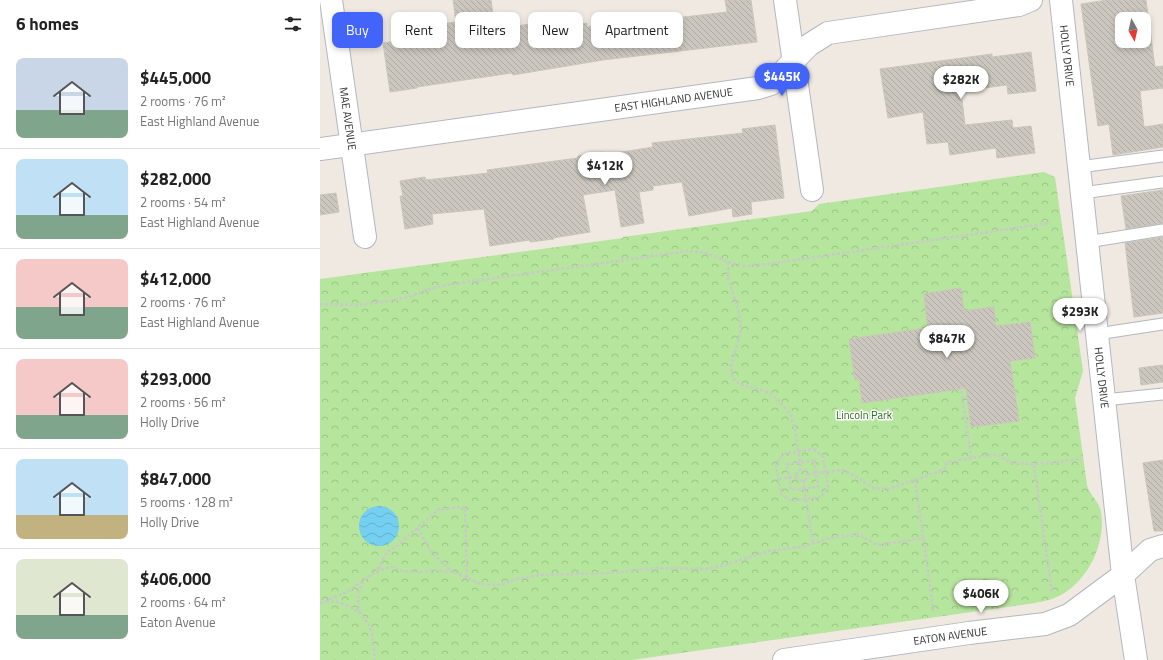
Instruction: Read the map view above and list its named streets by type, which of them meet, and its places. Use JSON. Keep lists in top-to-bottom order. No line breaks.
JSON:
{"streets":{"street":["HOLLY DRIVE","EAST HIGHLAND AVENUE","MAE AVENUE","EATON AVENUE"]},"crossings":[["HOLLY DRIVE","EATON AVENUE"],["EAST HIGHLAND AVENUE","MAE AVENUE"]],"parks":["Lincoln Park"],"north":"bottom","page":{"heading":"6 homes","chip":["Buy","Rent","Filters","New","Apartment"],"list":[{"name":"$445,000","note":"2 rooms · 76 m² · East Highland Avenue"},{"name":"$282,000","note":"2 rooms · 54 m² · East Highland Avenue"},{"name":"$412,000","note":"2 rooms · 76 m² · East Highland Avenue"},{"name":"$293,000","note":"2 rooms · 56 m² · Holly Drive"},{"name":"$847,000","note":"5 rooms · 128 m² · Holly Drive"},{"name":"$406,000","note":"2 rooms · 64 m² · Eaton Avenue"}],"price":["$445K","$282K","$412K","$293K","$847K","$406K"]}}
